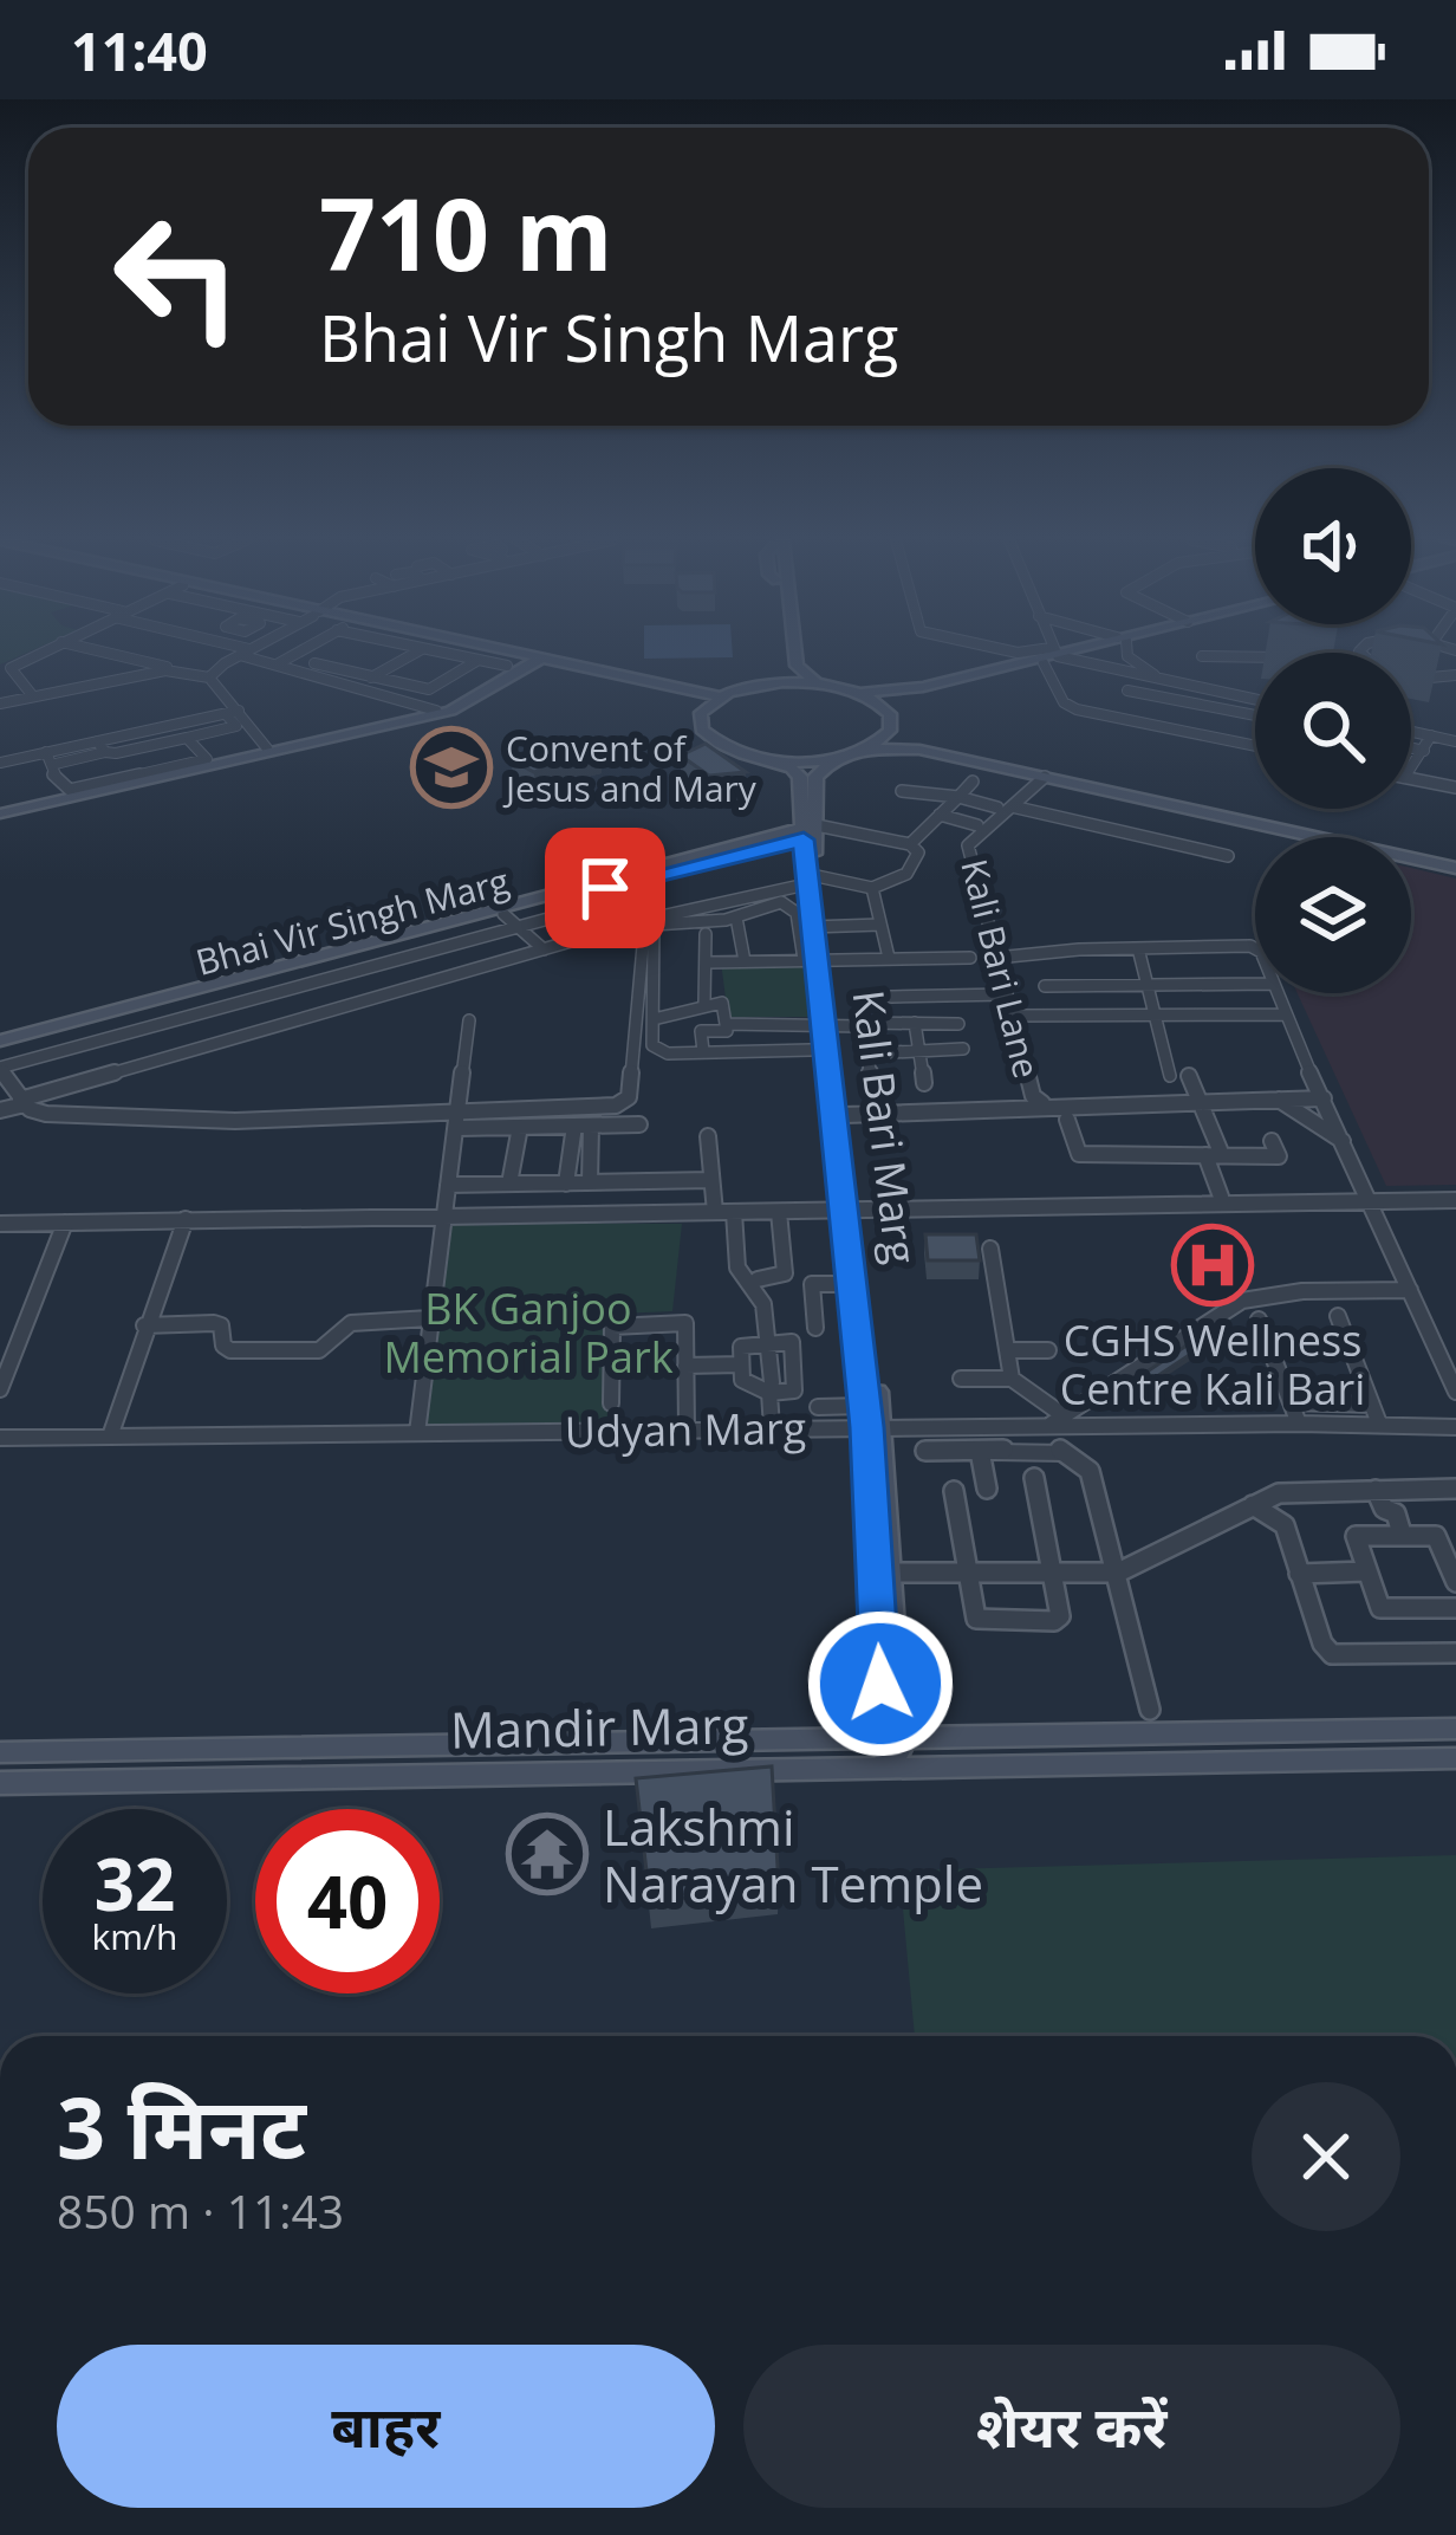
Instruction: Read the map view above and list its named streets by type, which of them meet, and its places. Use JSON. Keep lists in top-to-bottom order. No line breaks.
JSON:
{"streets":{"street":["Bhai Vir Singh Marg","Kali Bari Lane","Kali Bari Marg","Udyan Marg","Mandir Marg"]},"crossings":[["Bhai Vir Singh Marg","Kali Bari Marg"],["Kali Bari Marg","Udyan Marg"],["Kali Bari Marg","Mandir Marg"]],"parks":["BK Ganjoo Memorial Park"],"places":{"school or university":["Convent of Jesus and Mary"],"hospital":["CGHS Wellness Centre Kali Bari"],"temple":["Lakshmi Narayan Temple"]},"page":{"status":"11:40","turn":["710 m","Bhai Vir Singh Marg"],"speed":"32 km/h","limit":"40","heading":["3 मिनट","850 m · 11:43"],"buttons":["बाहर","शेयर करें"]}}
